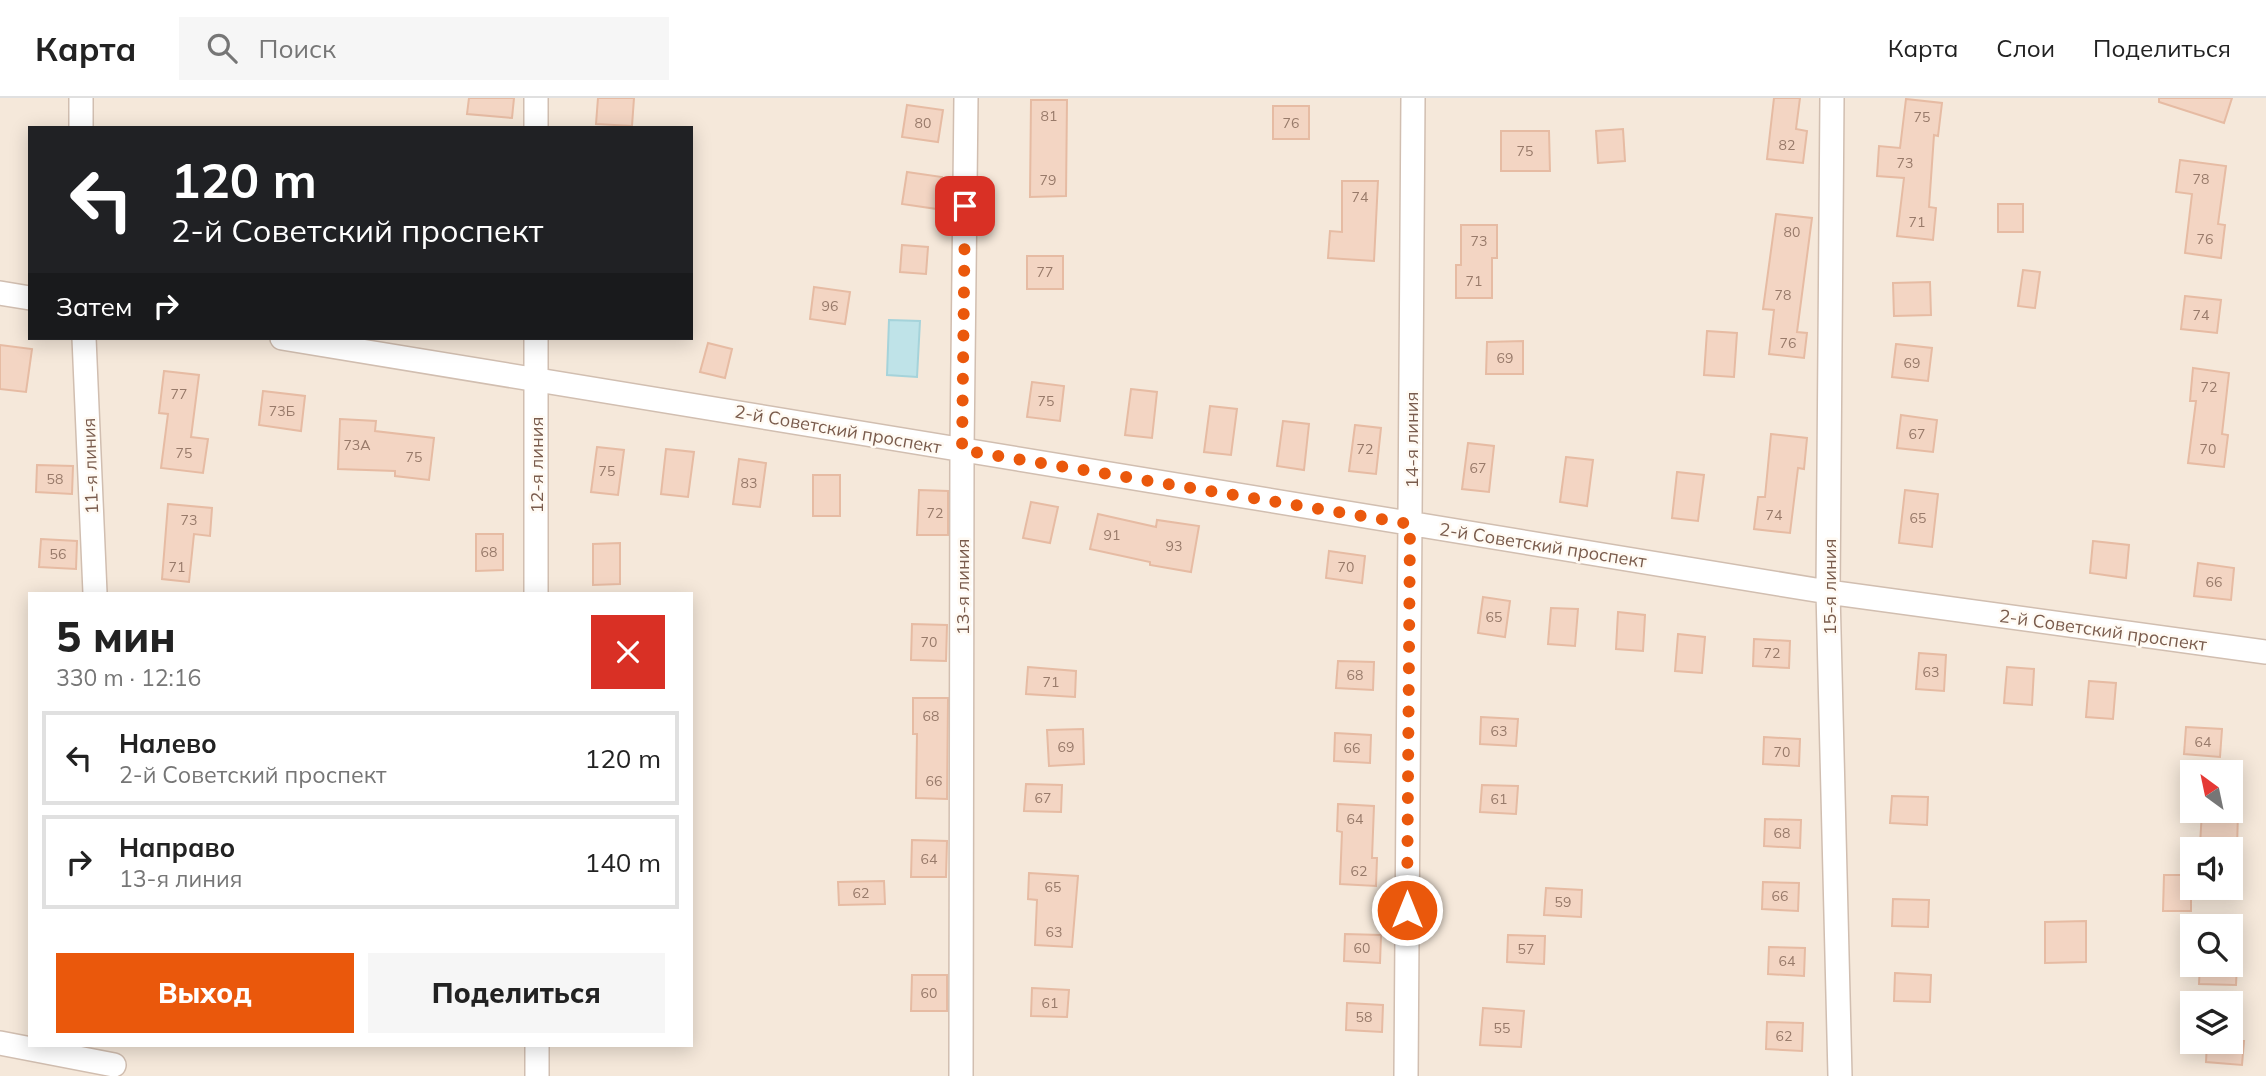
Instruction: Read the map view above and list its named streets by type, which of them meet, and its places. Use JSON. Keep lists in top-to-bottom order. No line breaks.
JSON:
{"streets":{"street":["2-й Советский проспект","14-я линия","12-я линия","11-я линия","13-я линия","15-я линия"]},"crossings":[["2-й Советский проспект","14-я линия"],["2-й Советский проспект","12-я линия"],["2-й Советский проспект","13-я линия"],["2-й Советский проспект","15-я линия"]],"house_numbers":["81","75","80","76","82","75","73","78","79","74","71","80","76","73","77","71","78","96","74","76","69","69","72","77","75","73Б","67","73А","72","70","75","75","67","75","58","83","72","74","65","73","91","93","68","56","71","70","66","65","70","72","63","68","71","68","63","64","69","66","70","66","67","61","64","68","64","62","65","62","66","59","63","60","57","64","60","61","58","55","62"],"north":"top left","page":{"header":"Карта","search":"Поиск","nav":["Карта","Слои","Поделиться"],"turn":["120 m","2-й Советский проспект"],"then":"Затем","heading":["5 мин","330 m · 12:16"],"list":[{"name":"Налево","note":"2-й Советский проспект","value":"120 m"},{"name":"Направо","note":"13-я линия","value":"140 m"}],"buttons":["Выход","Поделиться"]}}
